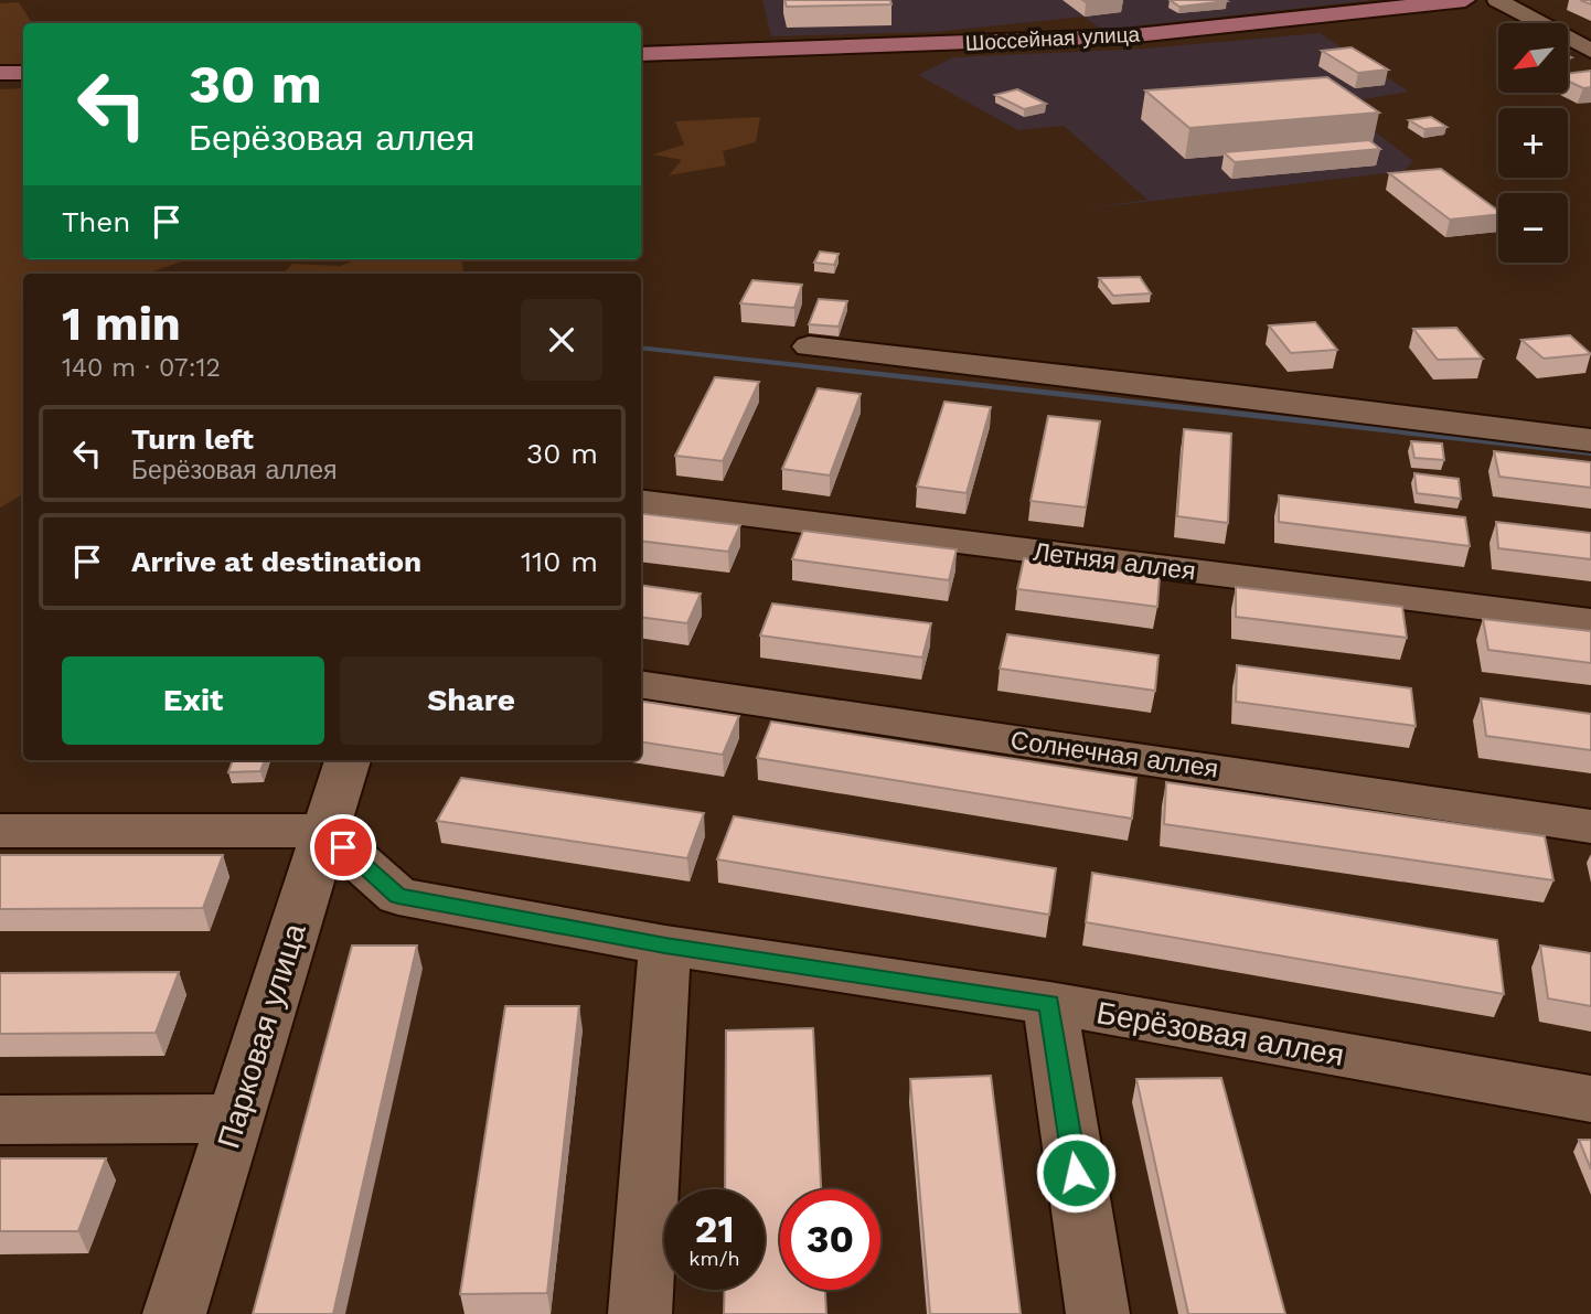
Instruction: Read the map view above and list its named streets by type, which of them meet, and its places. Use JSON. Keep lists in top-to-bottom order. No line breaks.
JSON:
{"streets":{"main road":["Шоссейная улица"],"street":["Летняя аллея","Солнечная аллея","Берёзовая аллея","Парковая улица"]},"crossings":[["Берёзовая аллея","Парковая улица"]],"north":"bottom left","page":{"map_buttons":["+","−"],"turn":["30 m","Берёзовая аллея"],"then":"Then","heading":["1 min","140 m · 07:12"],"list":[{"name":"Turn left","note":"Берёзовая аллея","value":"30 m"},{"name":"Arrive at destination","value":"110 m"}],"buttons":["Exit","Share"],"speed":"21 km/h","limit":"30"}}
